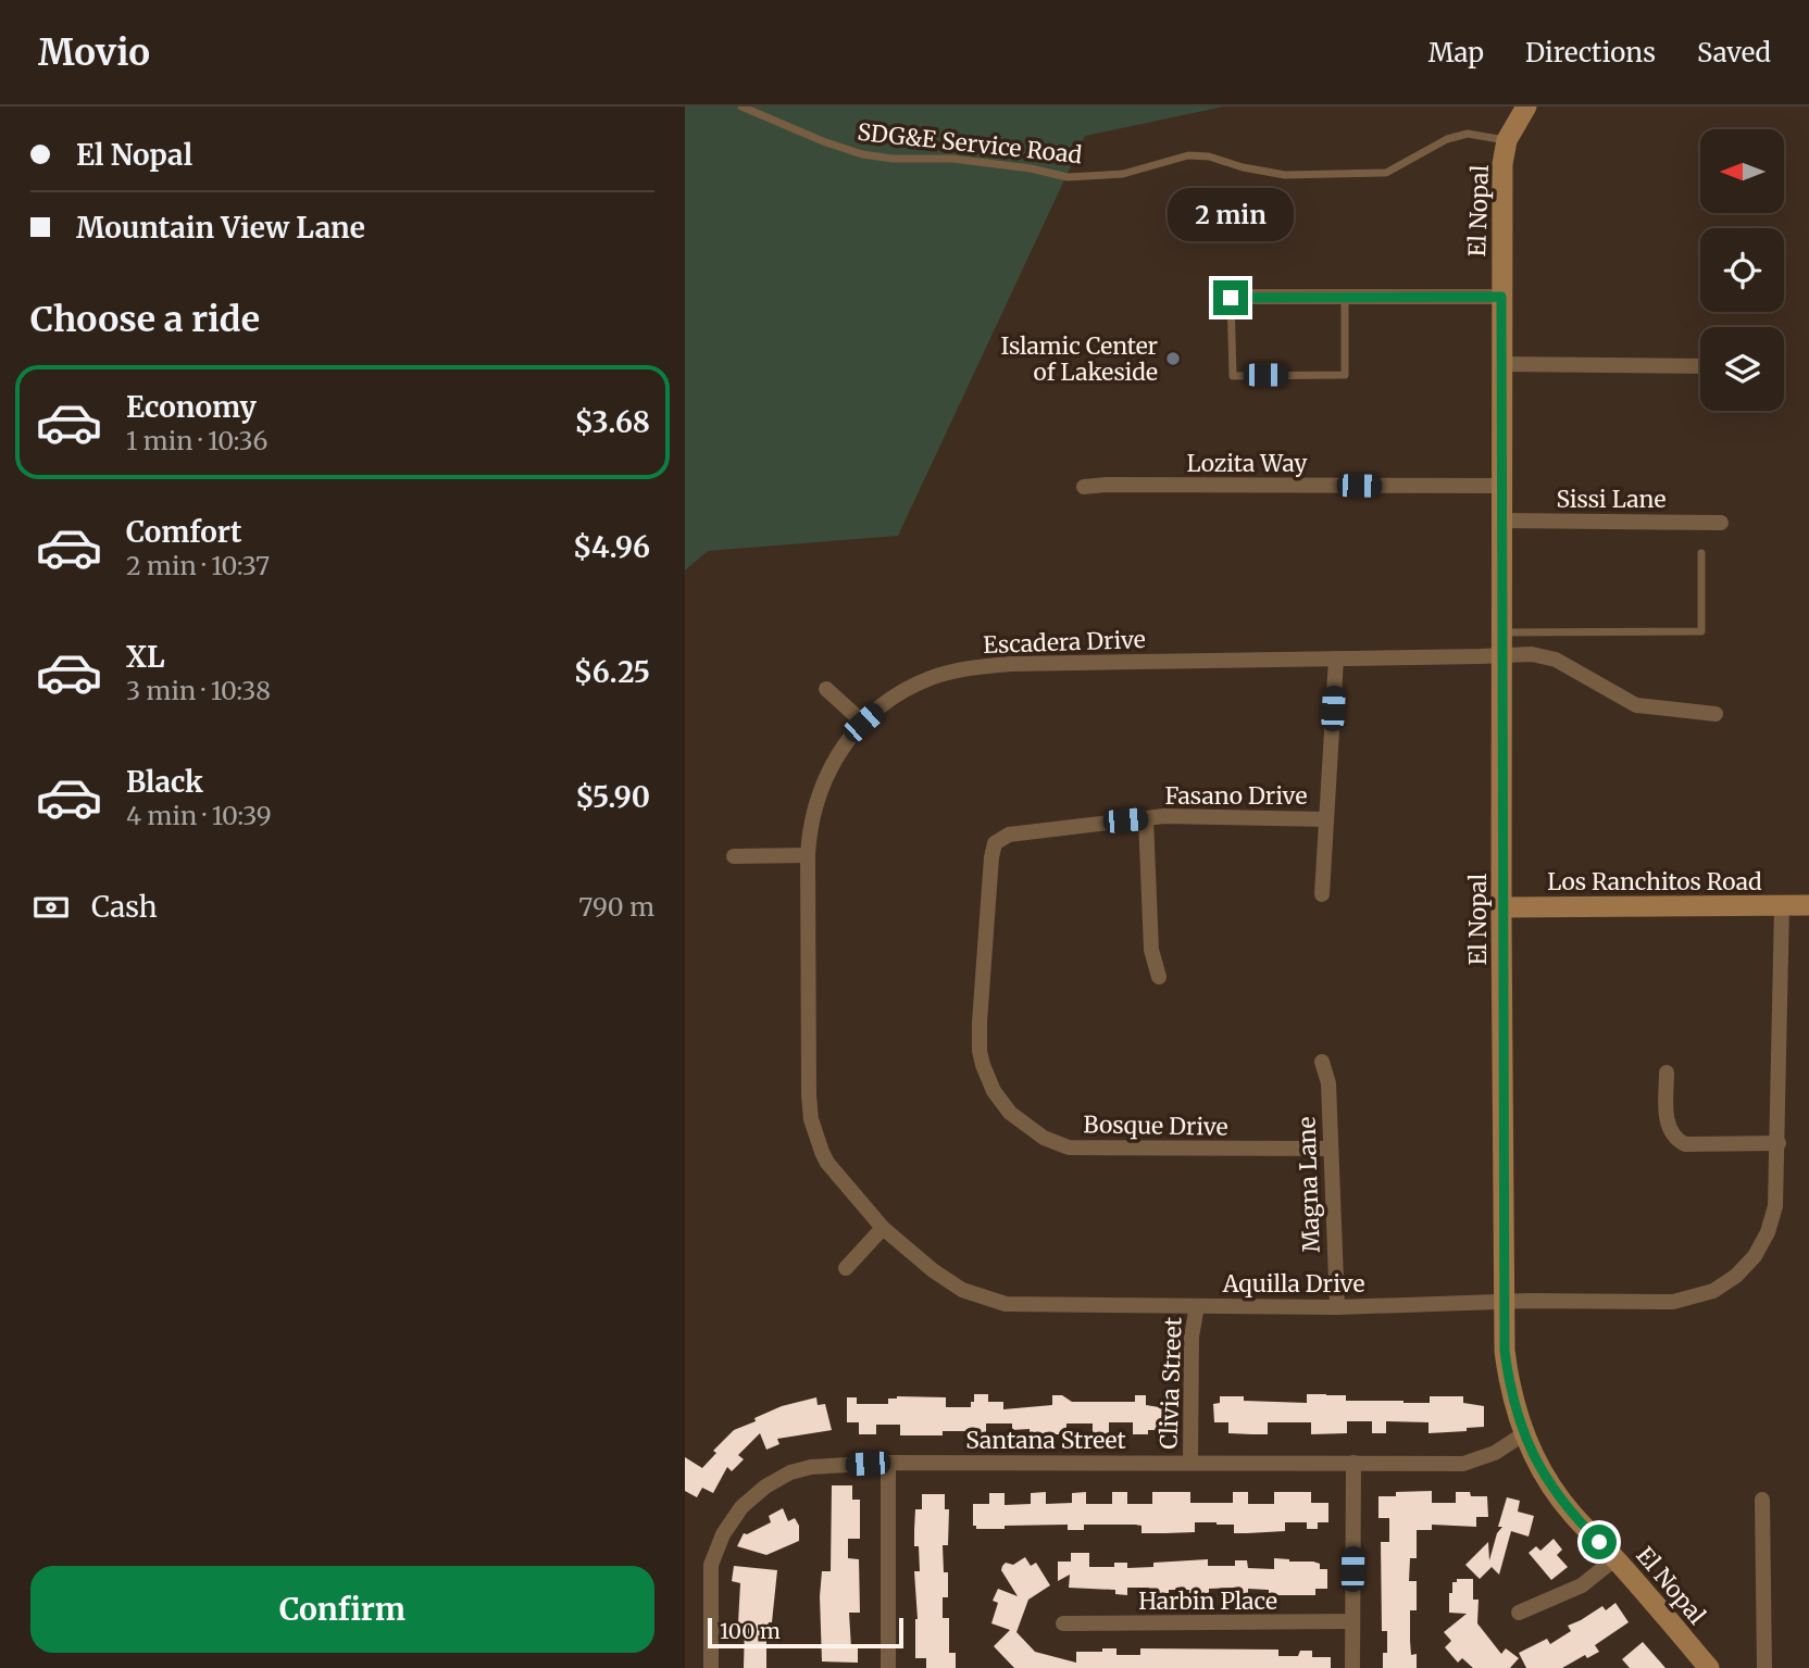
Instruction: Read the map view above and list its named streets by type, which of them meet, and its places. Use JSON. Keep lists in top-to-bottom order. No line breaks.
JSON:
{"streets":{"main road":["El Nopal","Los Ranchitos Road"],"street":["Lozita Way","Sissi Lane","Escadera Drive","Fasano Drive","Bosque Drive","Magna Lane","Aquilla Drive","Clivia Street","Santana Street","Harbin Place"],"lane":["SDG&E Service Road"]},"crossings":[["SDG&E Service Road","El Nopal"],["El Nopal","Lozita Way"],["El Nopal","Sissi Lane"],["El Nopal","Escadera Drive"],["El Nopal","Los Ranchitos Road"],["El Nopal","Aquilla Drive"],["El Nopal","Santana Street"],["Escadera Drive","Aquilla Drive"],["Fasano Drive","Bosque Drive"],["Los Ranchitos Road","Aquilla Drive"],["Bosque Drive","Magna Lane"],["Magna Lane","Aquilla Drive"],["Aquilla Drive","Clivia Street"],["Clivia Street","Santana Street"]],"places":["Islamic Center of Lakeside"],"scale_bar":"100 m","north":"left","page":{"header":"Movio","nav":["Map","Directions","Saved"],"banner":["El Nopal","Mountain View Lane"],"bubble":"2 min","heading":"Choose a ride","list":[{"name":"Economy","note":"1 min · 10:36","value":"$3.68"},{"name":"Comfort","note":"2 min · 10:37","value":"$4.96"},{"name":"XL","note":"3 min · 10:38","value":"$6.25"},{"name":"Black","note":"4 min · 10:39","value":"$5.90"}],"pay":["Cash","790 m"],"buttons":"Confirm","scale":"100 m"}}
